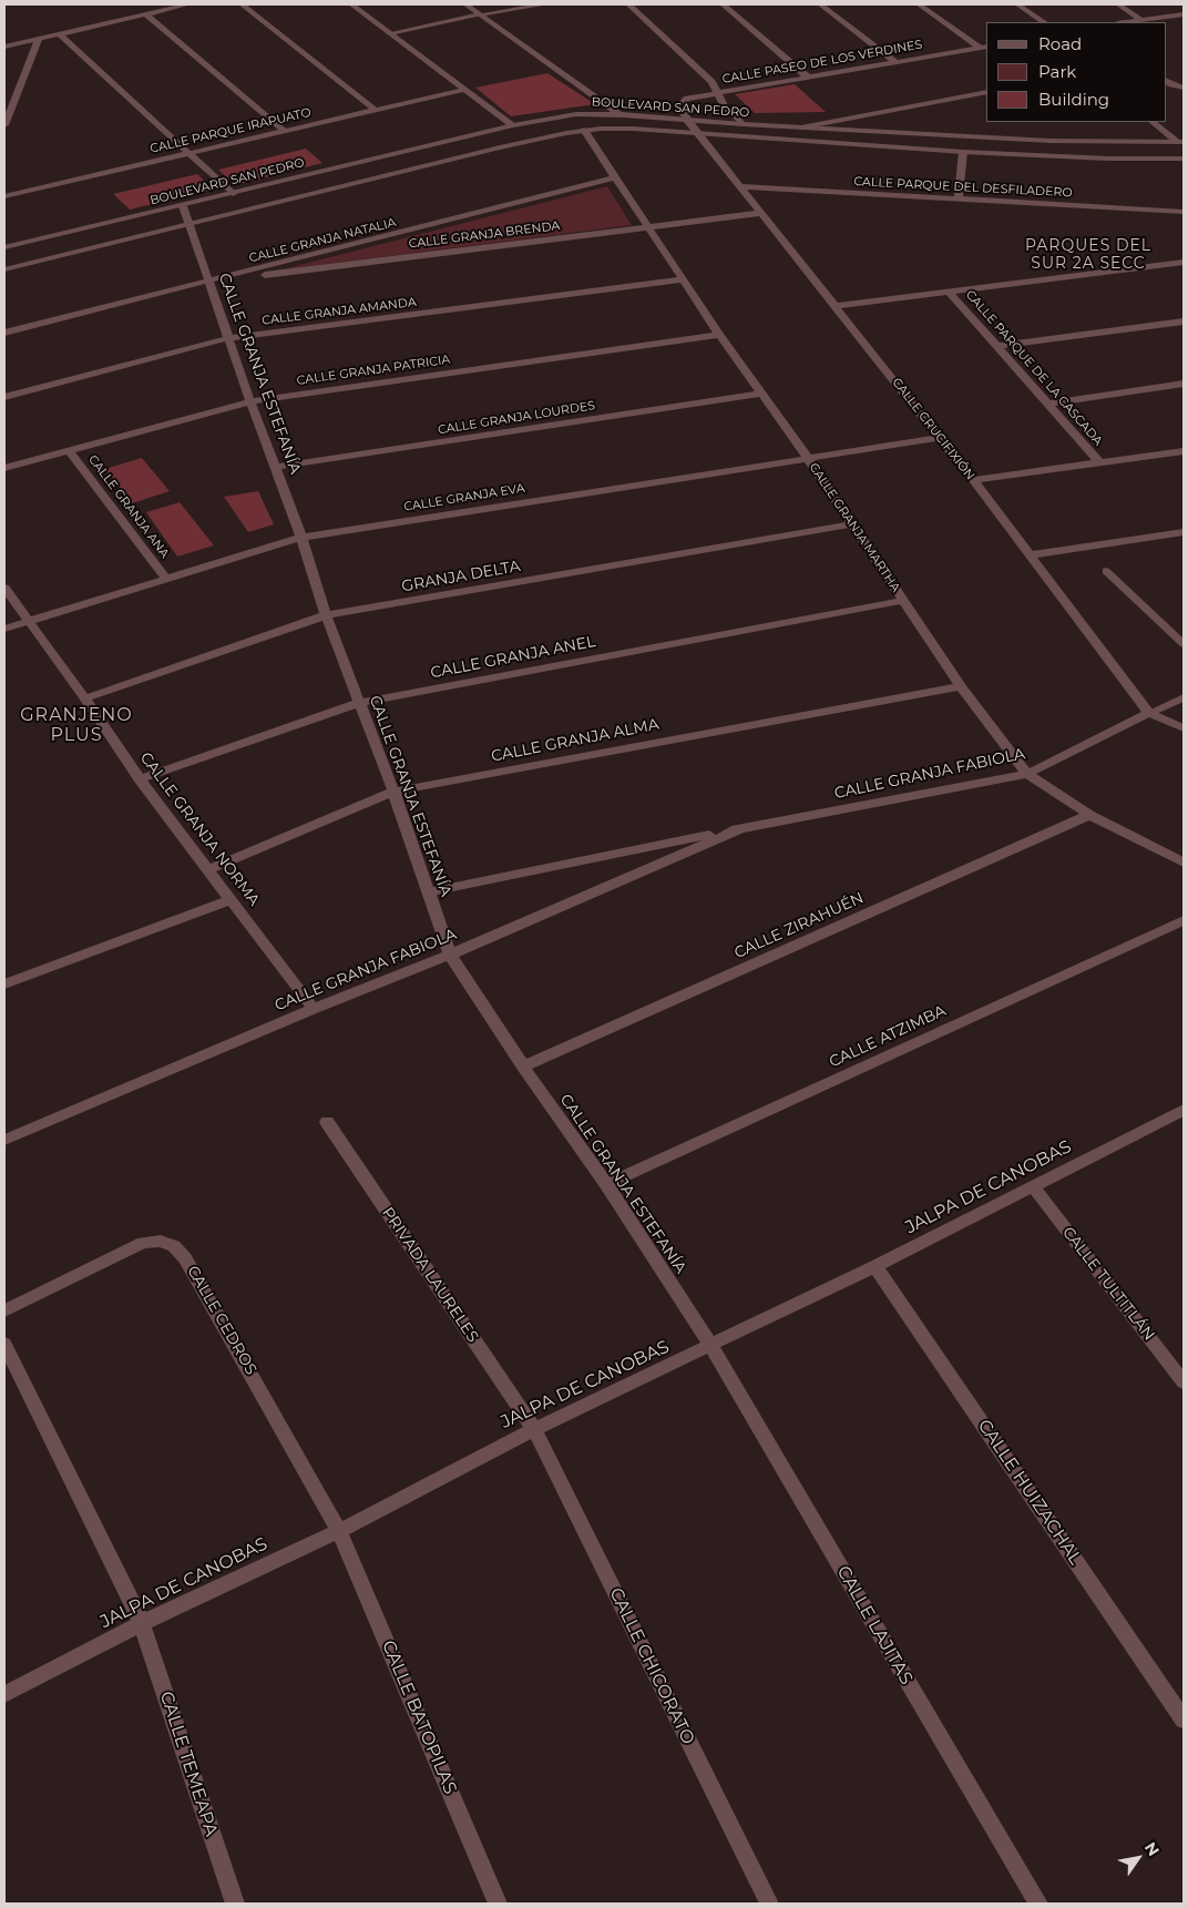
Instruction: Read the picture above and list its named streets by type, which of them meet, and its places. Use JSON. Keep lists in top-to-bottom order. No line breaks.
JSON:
{"streets":{"street":["CALLE PASEO DE LOS VERDINES","BOULEVARD SAN PEDRO","CALLE PARQUE IRAPUATO","CALLE PARQUE DEL DESFILADERO","CALLE GRANJA BRENDA","CALLE GRANJA NATALIA","CALLE GRANJA AMANDA","CALLE PARQUE DE LA CASCADA","CALLE GRANJA PATRICIA","CALLE GRANJA ESTEFANÍA","CALLE GRANJA LOURDES","CALLE CRUCIFIXIÓN","CALLE GRANJA EVA","CALLE GRANJA ANA","CALLE GRANJA MARTHA","GRANJA DELTA","CALLE GRANJA ANEL","CALLE GRANJA ALMA","CALLE GRANJA FABIOLA","CALLE GRANJA NORMA","CALLE ZIRAHUÉN","CALLE ATZIMBA","JALPA DE CANOBAS","PRIVADA LAURELES","CALLE TULTITLÁN","CALLE CEDROS","CALLE HUIZACHAL","CALLE LAJITAS","CALLE CHICORATO","CALLE BATOPILAS","CALLE TEMEAPA"]},"crossings":[["CALLE PASEO DE LOS VERDINES","BOULEVARD SAN PEDRO"],["CALLE PASEO DE LOS VERDINES","CALLE CRUCIFIXIÓN"],["BOULEVARD SAN PEDRO","CALLE GRANJA ESTEFANÍA"],["BOULEVARD SAN PEDRO","CALLE CRUCIFIXIÓN"],["BOULEVARD SAN PEDRO","CALLE GRANJA MARTHA"],["CALLE PARQUE DEL DESFILADERO","CALLE CRUCIFIXIÓN"],["CALLE GRANJA BRENDA","CALLE GRANJA NATALIA"],["CALLE GRANJA BRENDA","CALLE GRANJA ESTEFANÍA"],["CALLE GRANJA BRENDA","CALLE CRUCIFIXIÓN"],["CALLE GRANJA BRENDA","CALLE GRANJA MARTHA"],["CALLE GRANJA NATALIA","CALLE GRANJA ESTEFANÍA"],["CALLE GRANJA NATALIA","CALLE GRANJA MARTHA"],["CALLE GRANJA AMANDA","CALLE GRANJA ESTEFANÍA"],["CALLE GRANJA AMANDA","CALLE GRANJA MARTHA"],["CALLE GRANJA PATRICIA","CALLE GRANJA ESTEFANÍA"],["CALLE GRANJA PATRICIA","CALLE GRANJA ANA"],["CALLE GRANJA PATRICIA","CALLE GRANJA MARTHA"],["CALLE GRANJA ESTEFANÍA","CALLE GRANJA LOURDES"],["CALLE GRANJA ESTEFANÍA","CALLE GRANJA EVA"],["CALLE GRANJA ESTEFANÍA","GRANJA DELTA"],["CALLE GRANJA ESTEFANÍA","CALLE GRANJA ANEL"],["CALLE GRANJA ESTEFANÍA","CALLE GRANJA ALMA"],["CALLE GRANJA ESTEFANÍA","CALLE GRANJA FABIOLA"],["CALLE GRANJA ESTEFANÍA","CALLE ZIRAHUÉN"],["CALLE GRANJA ESTEFANÍA","CALLE ATZIMBA"],["CALLE GRANJA ESTEFANÍA","JALPA DE CANOBAS"],["CALLE GRANJA ESTEFANÍA","CALLE LAJITAS"],["CALLE GRANJA LOURDES","CALLE GRANJA MARTHA"],["CALLE CRUCIFIXIÓN","CALLE GRANJA EVA"],["CALLE CRUCIFIXIÓN","CALLE GRANJA FABIOLA"],["CALLE GRANJA EVA","CALLE GRANJA ANA"],["CALLE GRANJA EVA","CALLE GRANJA MARTHA"],["CALLE GRANJA EVA","CALLE GRANJA NORMA"],["CALLE GRANJA MARTHA","GRANJA DELTA"],["CALLE GRANJA MARTHA","CALLE GRANJA ANEL"],["CALLE GRANJA MARTHA","CALLE GRANJA ALMA"],["CALLE GRANJA MARTHA","CALLE GRANJA FABIOLA"],["CALLE GRANJA MARTHA","CALLE ZIRAHUÉN"],["GRANJA DELTA","CALLE GRANJA NORMA"],["CALLE GRANJA ANEL","CALLE GRANJA NORMA"],["CALLE GRANJA ALMA","CALLE GRANJA NORMA"],["CALLE GRANJA FABIOLA","CALLE GRANJA NORMA"],["JALPA DE CANOBAS","PRIVADA LAURELES"],["JALPA DE CANOBAS","CALLE TULTITLÁN"],["JALPA DE CANOBAS","CALLE CEDROS"],["JALPA DE CANOBAS","CALLE HUIZACHAL"],["JALPA DE CANOBAS","CALLE LAJITAS"],["JALPA DE CANOBAS","CALLE CHICORATO"],["JALPA DE CANOBAS","CALLE BATOPILAS"],["JALPA DE CANOBAS","CALLE TEMEAPA"],["PRIVADA LAURELES","CALLE CHICORATO"],["CALLE CEDROS","CALLE BATOPILAS"]],"districts":["PARQUES DEL SUR 2A SECC","GRANJENO PLUS"],"legend":["Road","Park","Building"],"north":"top right"}
